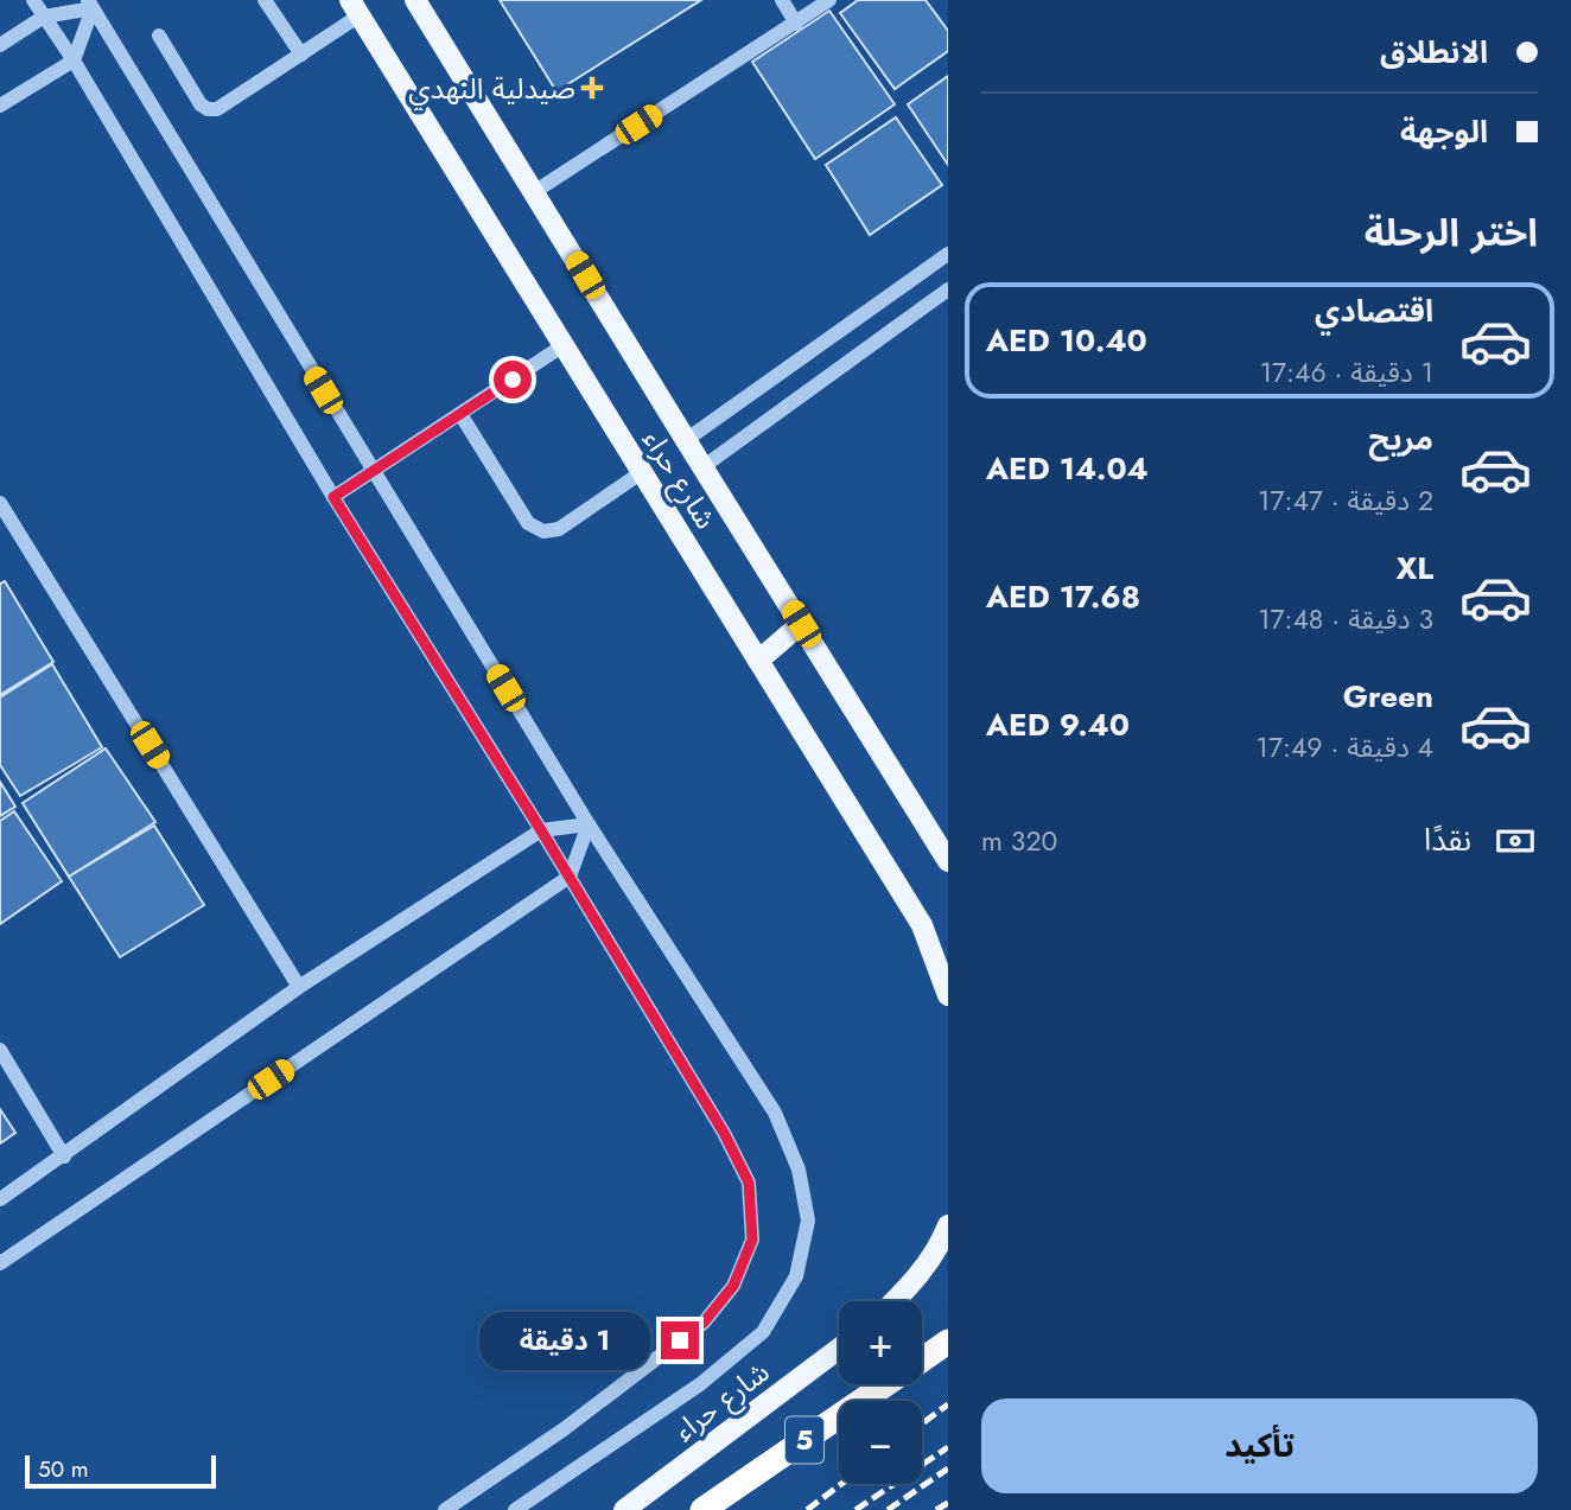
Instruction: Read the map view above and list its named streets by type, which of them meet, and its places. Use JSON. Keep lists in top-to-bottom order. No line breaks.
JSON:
{"streets":{"highway":["5"],"main road":["شارع حراء"]},"places":{"health":["صيدلية النهدي"]},"scale_bar":"50 m","page":{"banner":["الانطلاق","الوجهة"],"heading":"اختر الرحلة","list":[{"name":"اقتصادي","note":"1 دقيقة · 17:46","value":"AED 10.40"},{"name":"مريح","note":"2 دقيقة · 17:47","value":"AED 14.04"},{"name":"XL","note":"3 دقيقة · 17:48","value":"AED 17.68"},{"name":"Green","note":"4 دقيقة · 17:49","value":"AED 9.40"}],"pay":["نقدًا","320 m"],"map_buttons":["+","−"],"bubble":"1 دقيقة","buttons":"تأكيد","scale":"50 m"}}
